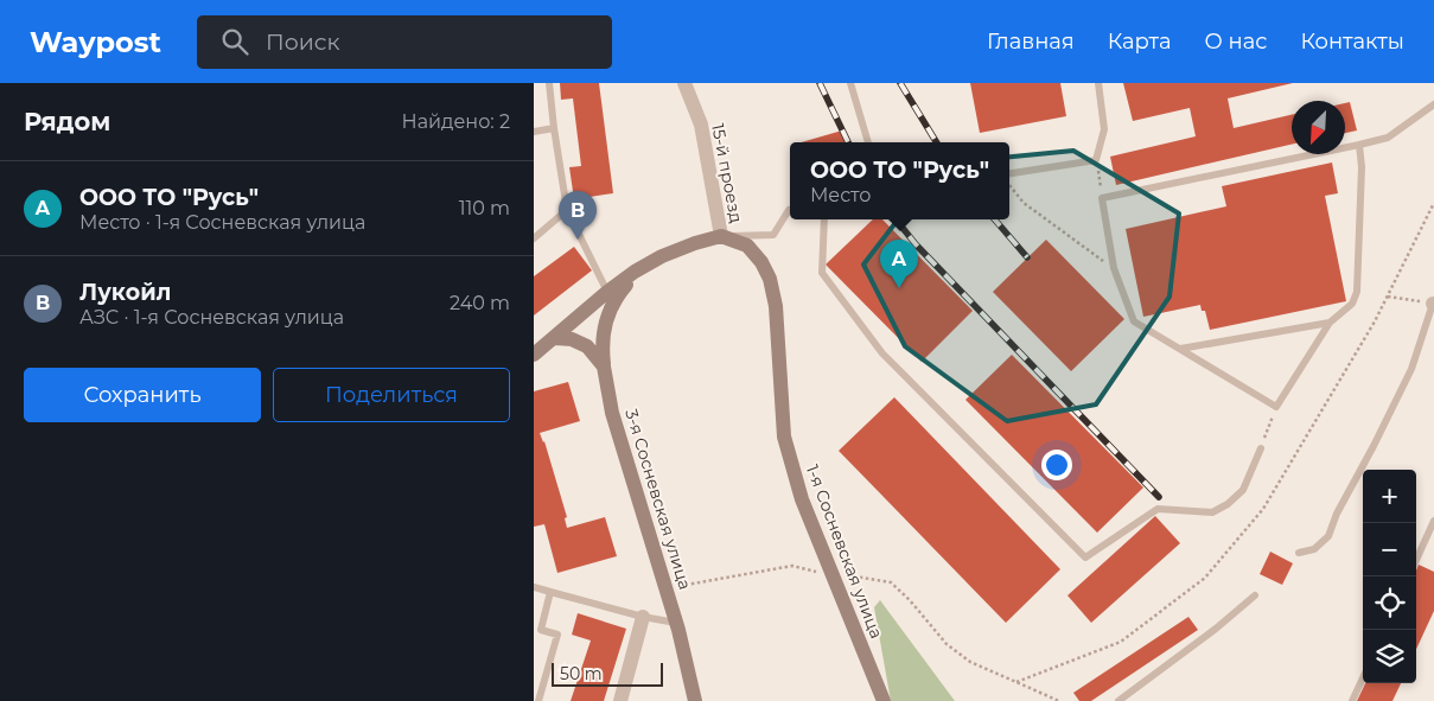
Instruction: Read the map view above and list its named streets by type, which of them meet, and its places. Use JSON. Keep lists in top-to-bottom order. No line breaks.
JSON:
{"streets":{"main road":["3-я Сосневская улица","1-я Сосневская улица"],"street":["15-й проезд"]},"crossings":[["15-й проезд","1-я Сосневская улица"]],"scale_bar":"50 m","north":"bottom left","page":{"header":"Waypost","search":"Поиск","nav":["Главная","Карта","О нас","Контакты"],"heading":["Рядом","Найдено: 2"],"popup":["ООО ТО \"Русь\"","Место"],"list":[{"mark":"A","name":"ООО ТО \"Русь\"","note":"Место · 1-я Сосневская улица","value":"110 m"},{"mark":"B","name":"Лукойл","note":"АЗС · 1-я Сосневская улица","value":"240 m"}],"pins":["B","A"],"buttons":["Сохранить","Поделиться"],"map_buttons":["+","−"],"scale":"50 m"}}
